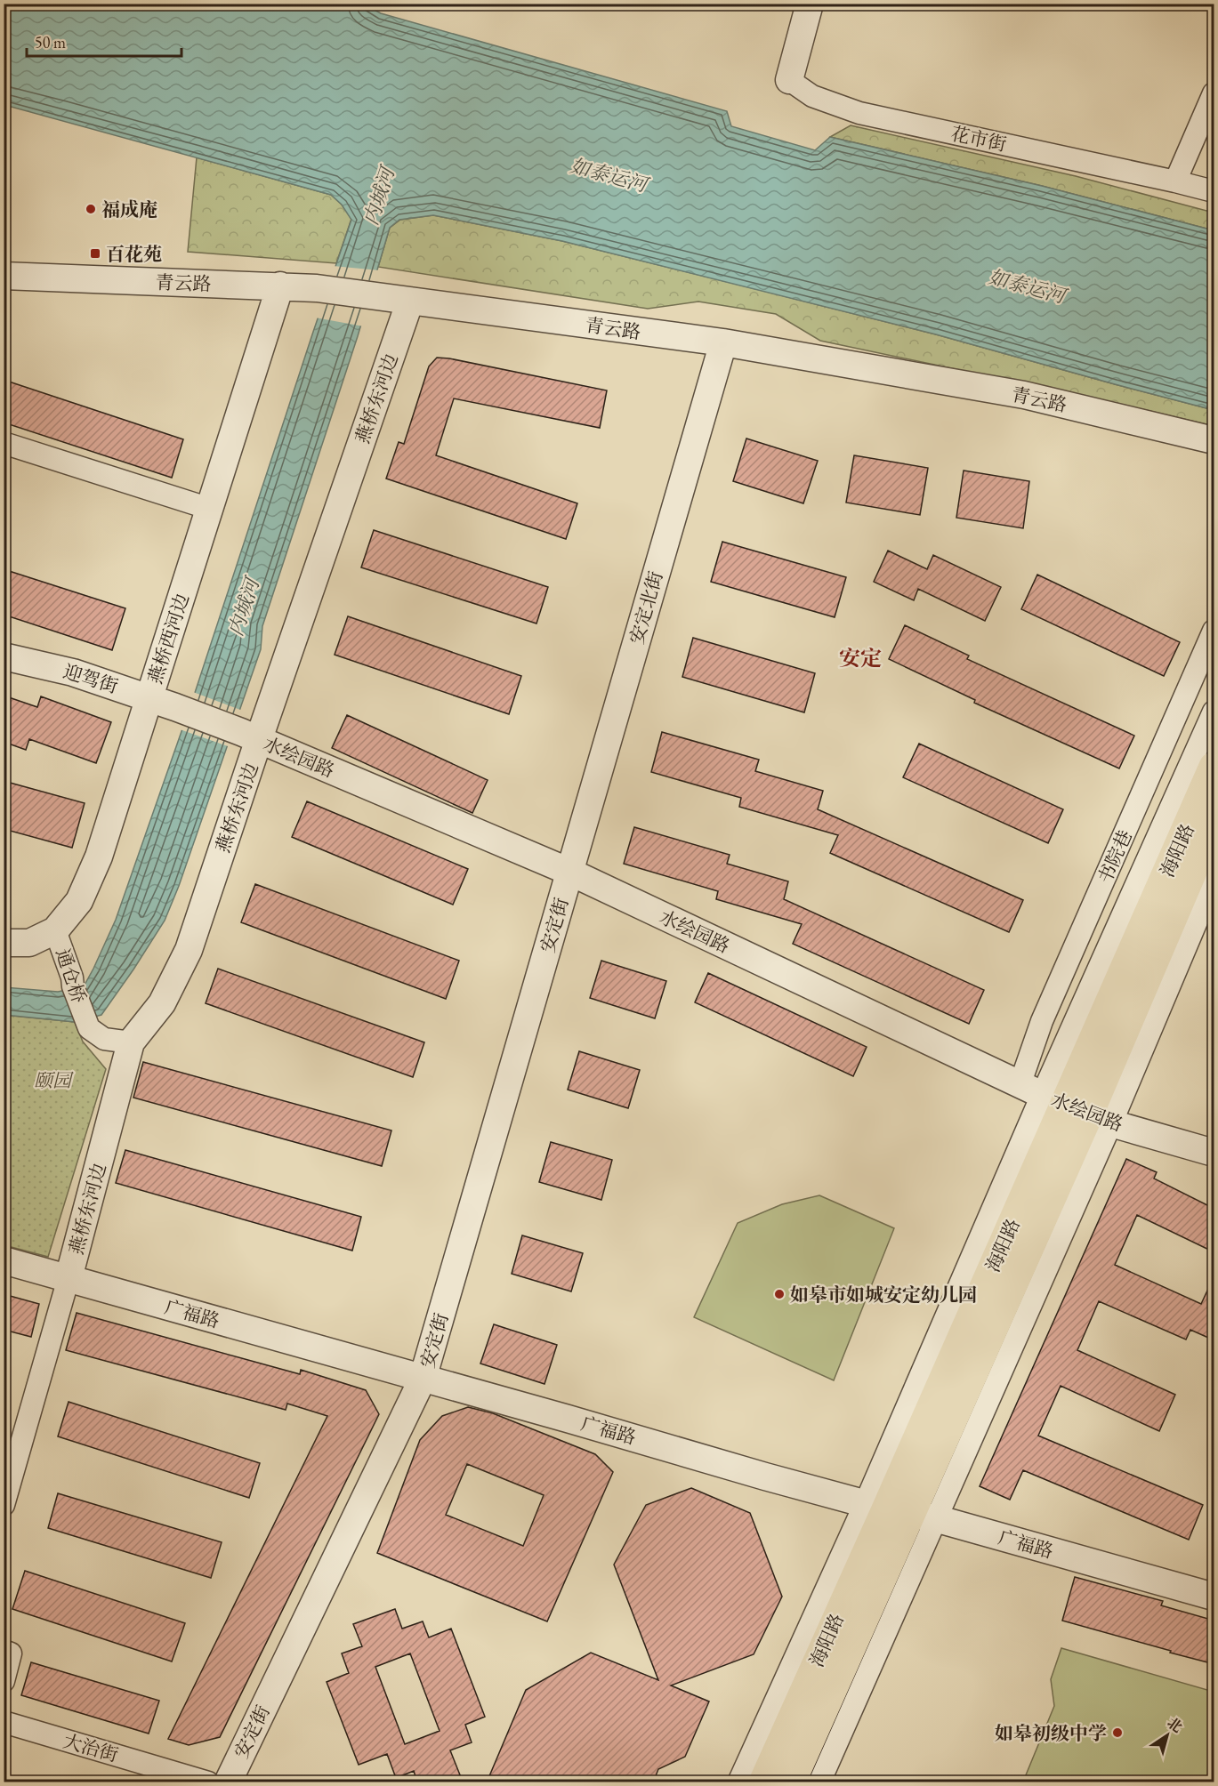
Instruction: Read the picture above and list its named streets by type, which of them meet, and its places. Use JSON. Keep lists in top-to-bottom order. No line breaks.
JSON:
{"streets":{"main road":["海阳路"],"street":["花市街","青云路","燕桥东河边","安定北街","燕桥西河边","迎驾街","水绘园路","书院巷","安定街","通仓桥","广福路","大治街"]},"crossings":[["青云路","燕桥东河边"],["青云路","安定北街"],["青云路","燕桥西河边"],["燕桥东河边","水绘园路"],["燕桥东河边","通仓桥"],["燕桥东河边","广福路"],["安定北街","水绘园路"],["安定北街","安定街"],["燕桥西河边","迎驾街"],["燕桥西河边","通仓桥"],["迎驾街","水绘园路"],["水绘园路","海阳路"],["水绘园路","书院巷"],["水绘园路","安定街"],["海阳路","书院巷"],["海阳路","广福路"],["安定街","广福路"]],"districts":["安定"],"water":["如泰运河","内城河"],"parks":["颐园"],"places":{"other":["福成庵","如皋市如城安定幼儿园","如皋初级中学"],"transit":["百花苑"]},"scale_bar":"50 m","north":"top right"}
